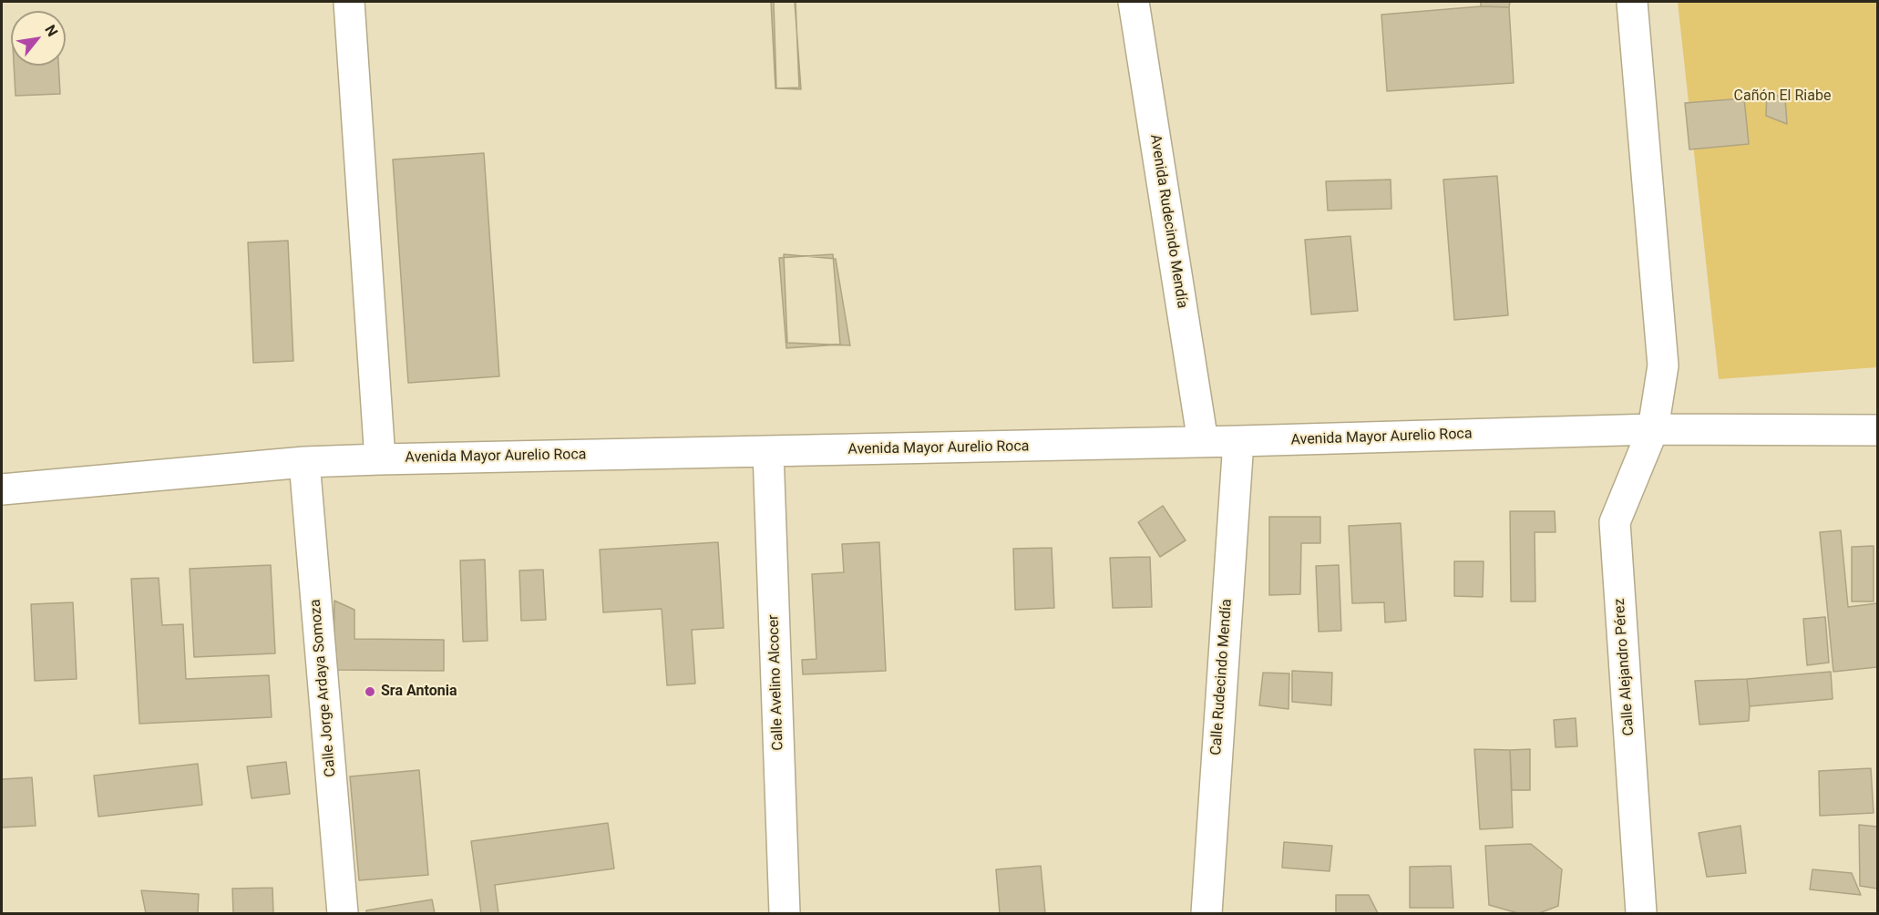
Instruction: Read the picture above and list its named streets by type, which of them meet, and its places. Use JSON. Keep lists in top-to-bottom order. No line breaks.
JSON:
{"streets":{"street":["Avenida Rudecindo Mendía","Avenida Mayor Aurelio Roca","Calle Alejandro Pérez","Calle Rudecindo Mendía","Calle Avelino Alcocer","Calle Jorge Ardaya Somoza"]},"crossings":[["Avenida Rudecindo Mendía","Avenida Mayor Aurelio Roca"],["Avenida Mayor Aurelio Roca","Calle Alejandro Pérez"],["Avenida Mayor Aurelio Roca","Calle Rudecindo Mendía"],["Avenida Mayor Aurelio Roca","Calle Avelino Alcocer"],["Avenida Mayor Aurelio Roca","Calle Jorge Ardaya Somoza"]],"parks":["Cañón El Riabe"],"places":["Sra Antonia"],"north":"top right"}
